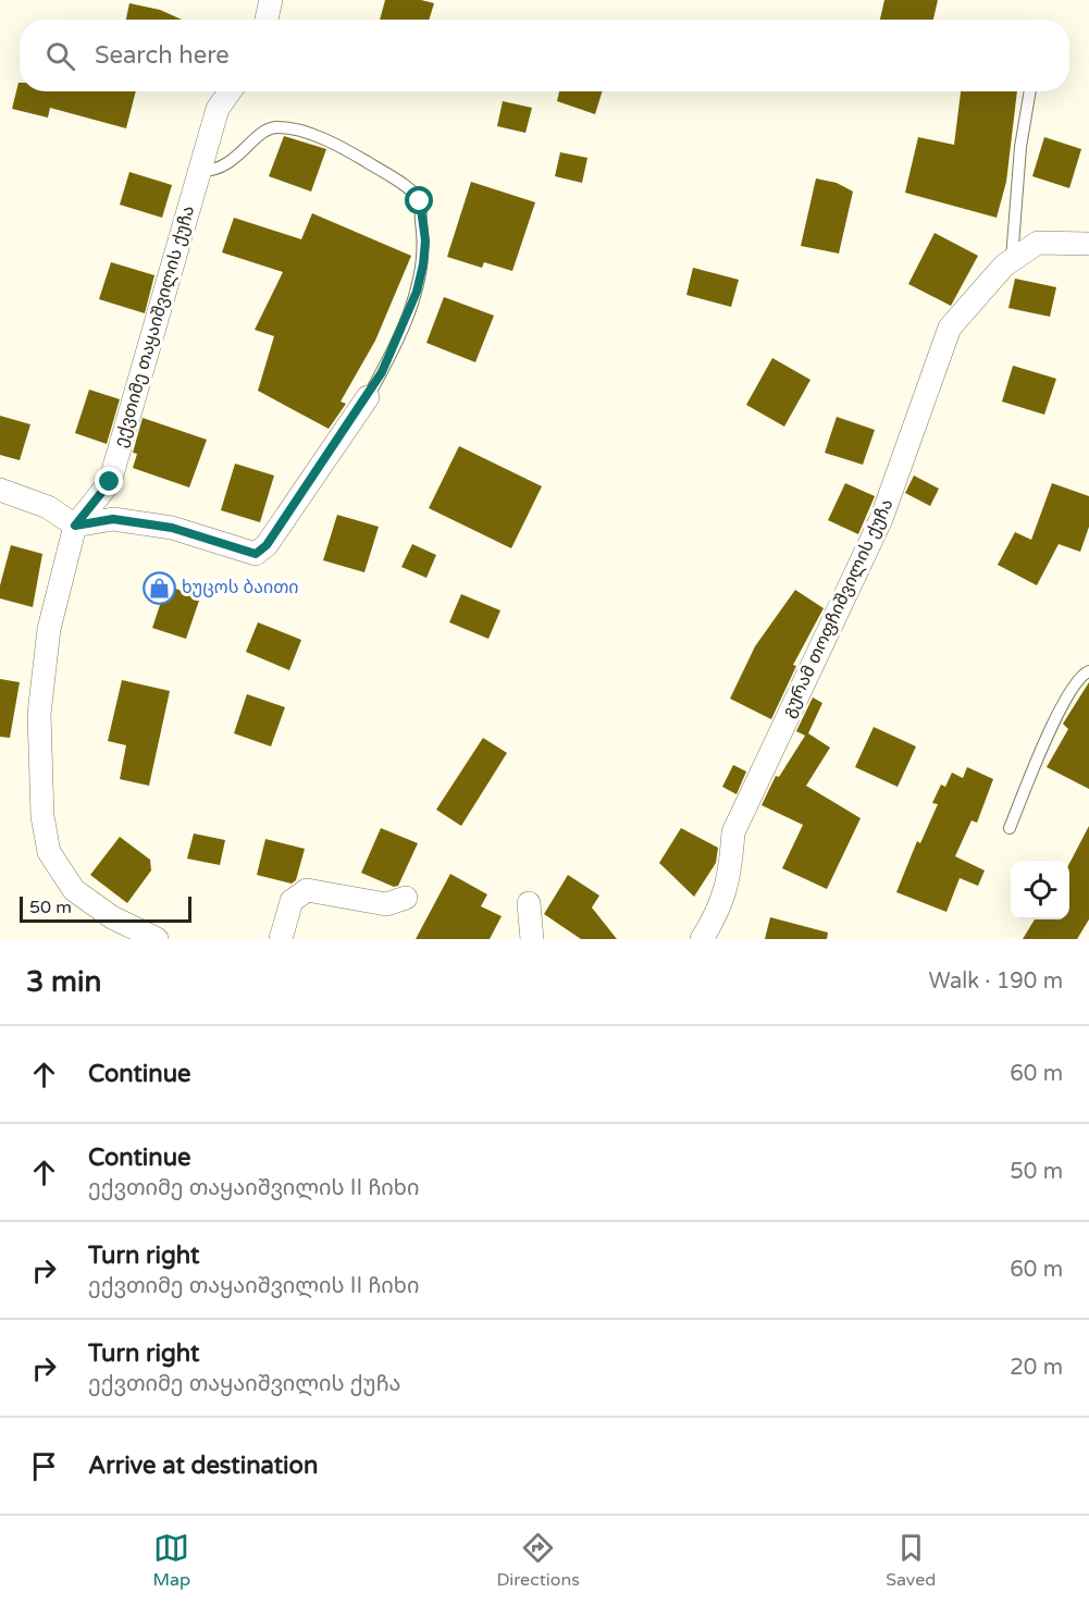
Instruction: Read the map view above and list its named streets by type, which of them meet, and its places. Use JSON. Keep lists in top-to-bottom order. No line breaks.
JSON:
{"streets":{"street":["ექვთიმე თაყაიშვილის ქუჩა","გურამ თოფჩიშვილის ქუჩა"]},"places":{"shop":["ხუცოს ბაითი"]},"scale_bar":"50 m","page":{"search":"Search here","scale":"50 m","heading":["3 min","Walk · 190 m"],"list":[["Continue","60 m"],["Continue","ექვთიმე თაყაიშვილის II ჩიხი","50 m"],["Turn right","ექვთიმე თაყაიშვილის II ჩიხი","60 m"],["Turn right","ექვთიმე თაყაიშვილის ქუჩა","20 m"],"Arrive at destination"],"nav":["Map","Directions","Saved"]}}
